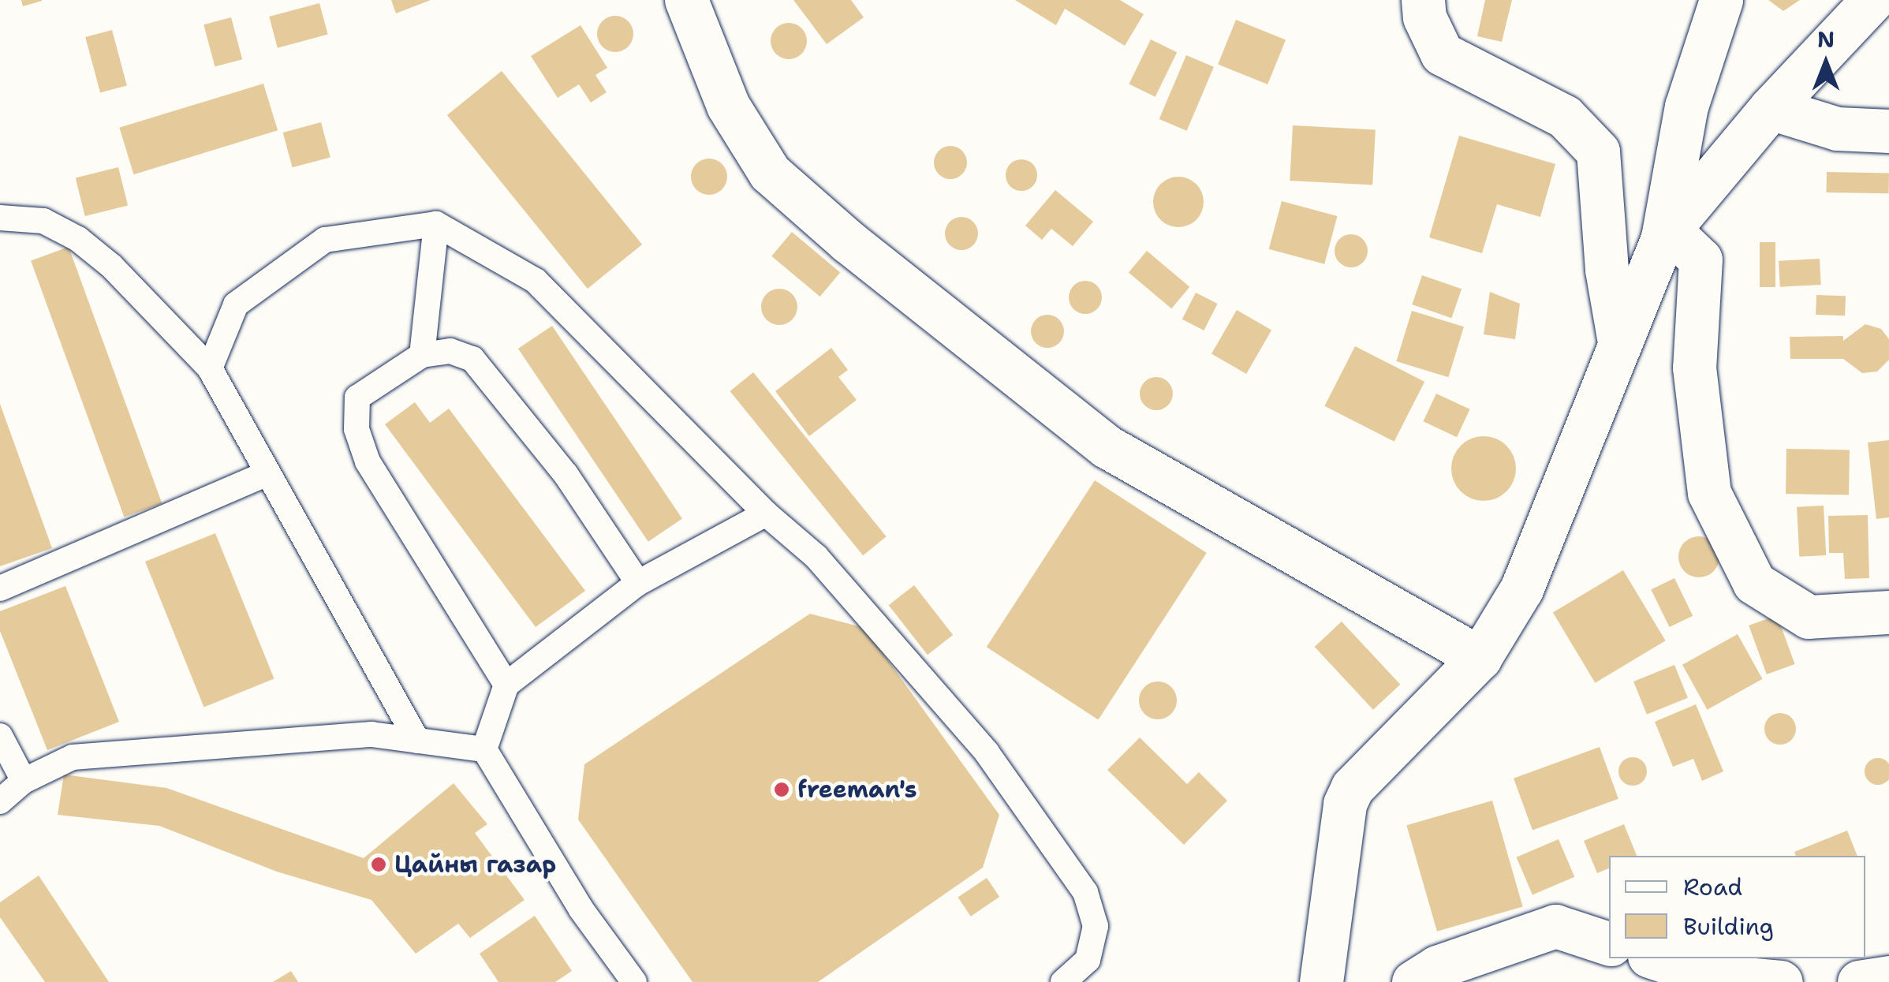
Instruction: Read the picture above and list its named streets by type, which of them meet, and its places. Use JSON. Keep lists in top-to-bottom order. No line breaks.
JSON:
{"places":["freeman's","Цайны газар"],"legend":["Road","Building"],"north":"top"}
